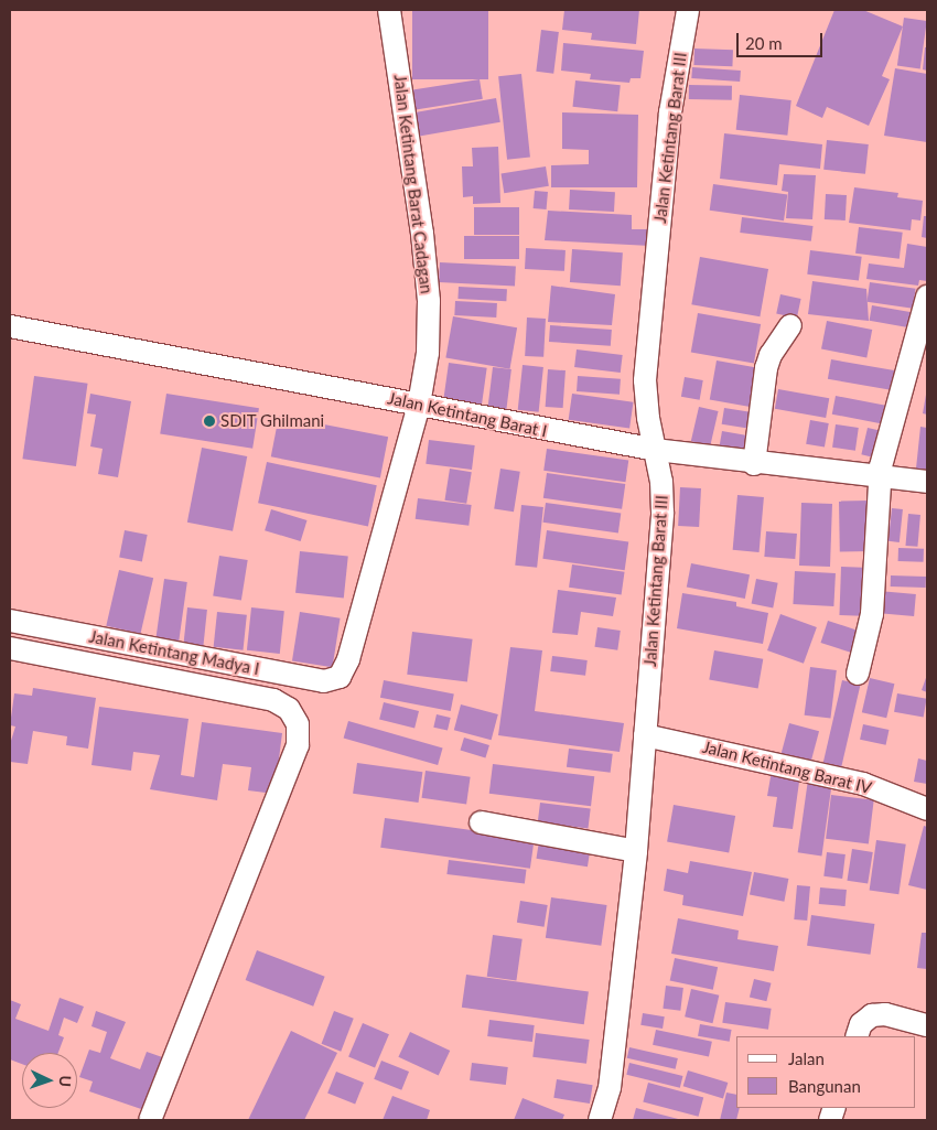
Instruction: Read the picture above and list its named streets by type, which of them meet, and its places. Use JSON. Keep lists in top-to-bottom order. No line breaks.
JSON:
{"streets":{"street":["Jalan Ketintang Barat III","Jalan Ketintang Barat Cadagan","Jalan Ketintang Barat I","Jalan Ketintang Madya I","Jalan Ketintang Barat IV"]},"crossings":[["Jalan Ketintang Barat III","Jalan Ketintang Barat I"],["Jalan Ketintang Barat III","Jalan Ketintang Barat IV"],["Jalan Ketintang Barat Cadagan","Jalan Ketintang Barat I"],["Jalan Ketintang Barat Cadagan","Jalan Ketintang Madya I"]],"places":["SDIT Ghilmani"],"legend":["Jalan","Bangunan"],"scale_bar":"20 m","north":"right"}
